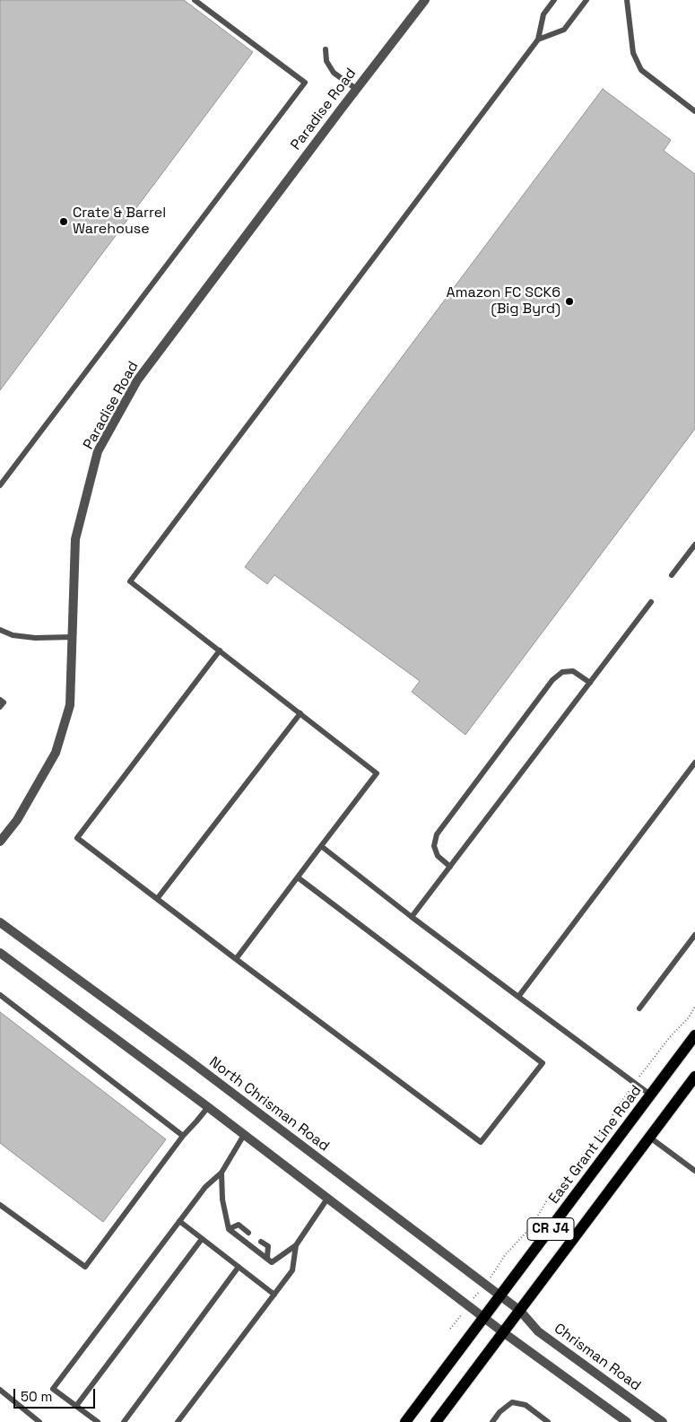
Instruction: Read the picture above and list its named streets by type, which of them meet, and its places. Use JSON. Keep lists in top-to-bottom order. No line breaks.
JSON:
{"streets":{"main road":["East Grant Line Road","CR J4"],"street":["Paradise Road","North Chrisman Road","Chrisman Road"]},"crossings":[["North Chrisman Road","East Grant Line Road"],["North Chrisman Road","CR J4"],["North Chrisman Road","Chrisman Road"],["CR J4","Chrisman Road"]],"places":["Crate & Barrel Warehouse","Amazon FC SCK6 (Big Byrd)"],"scale_bar":"50 m"}
